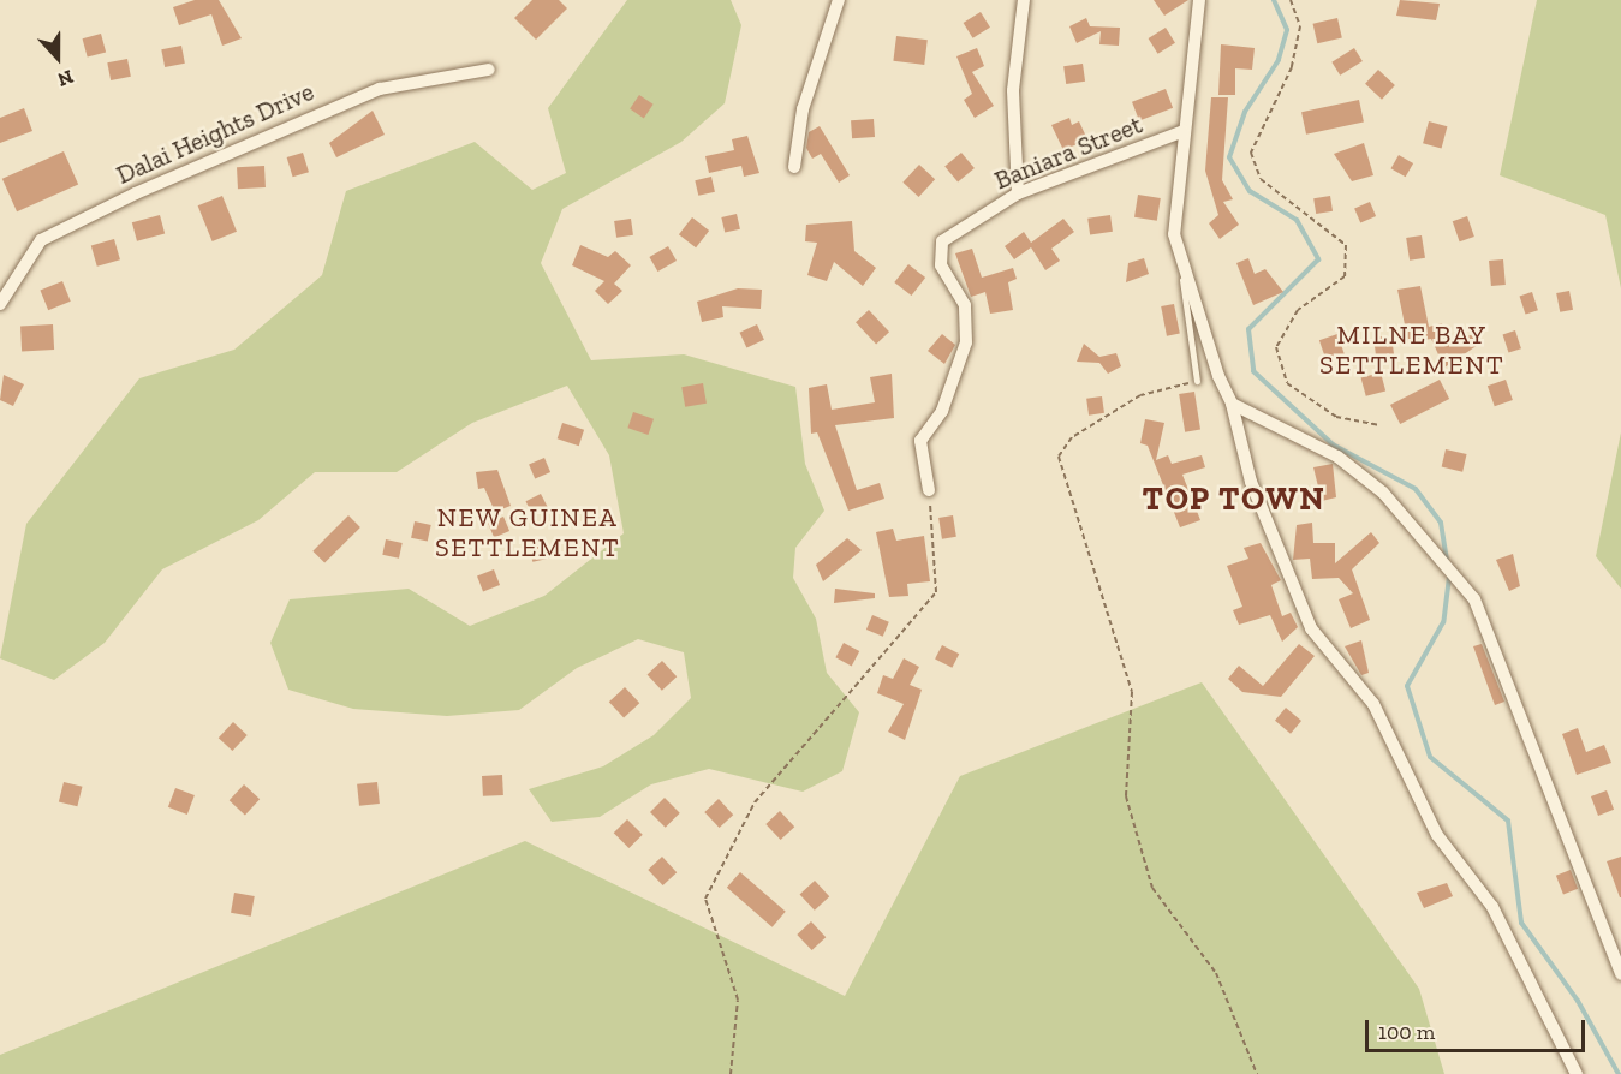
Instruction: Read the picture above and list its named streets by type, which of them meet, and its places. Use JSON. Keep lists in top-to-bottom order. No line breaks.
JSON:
{"streets":{"street":["Dalai Heights Drive","Baniara Street"]},"districts":["MILNE BAY SETTLEMENT","TOP TOWN","NEW GUINEA SETTLEMENT"],"scale_bar":"100 m","north":"bottom"}
